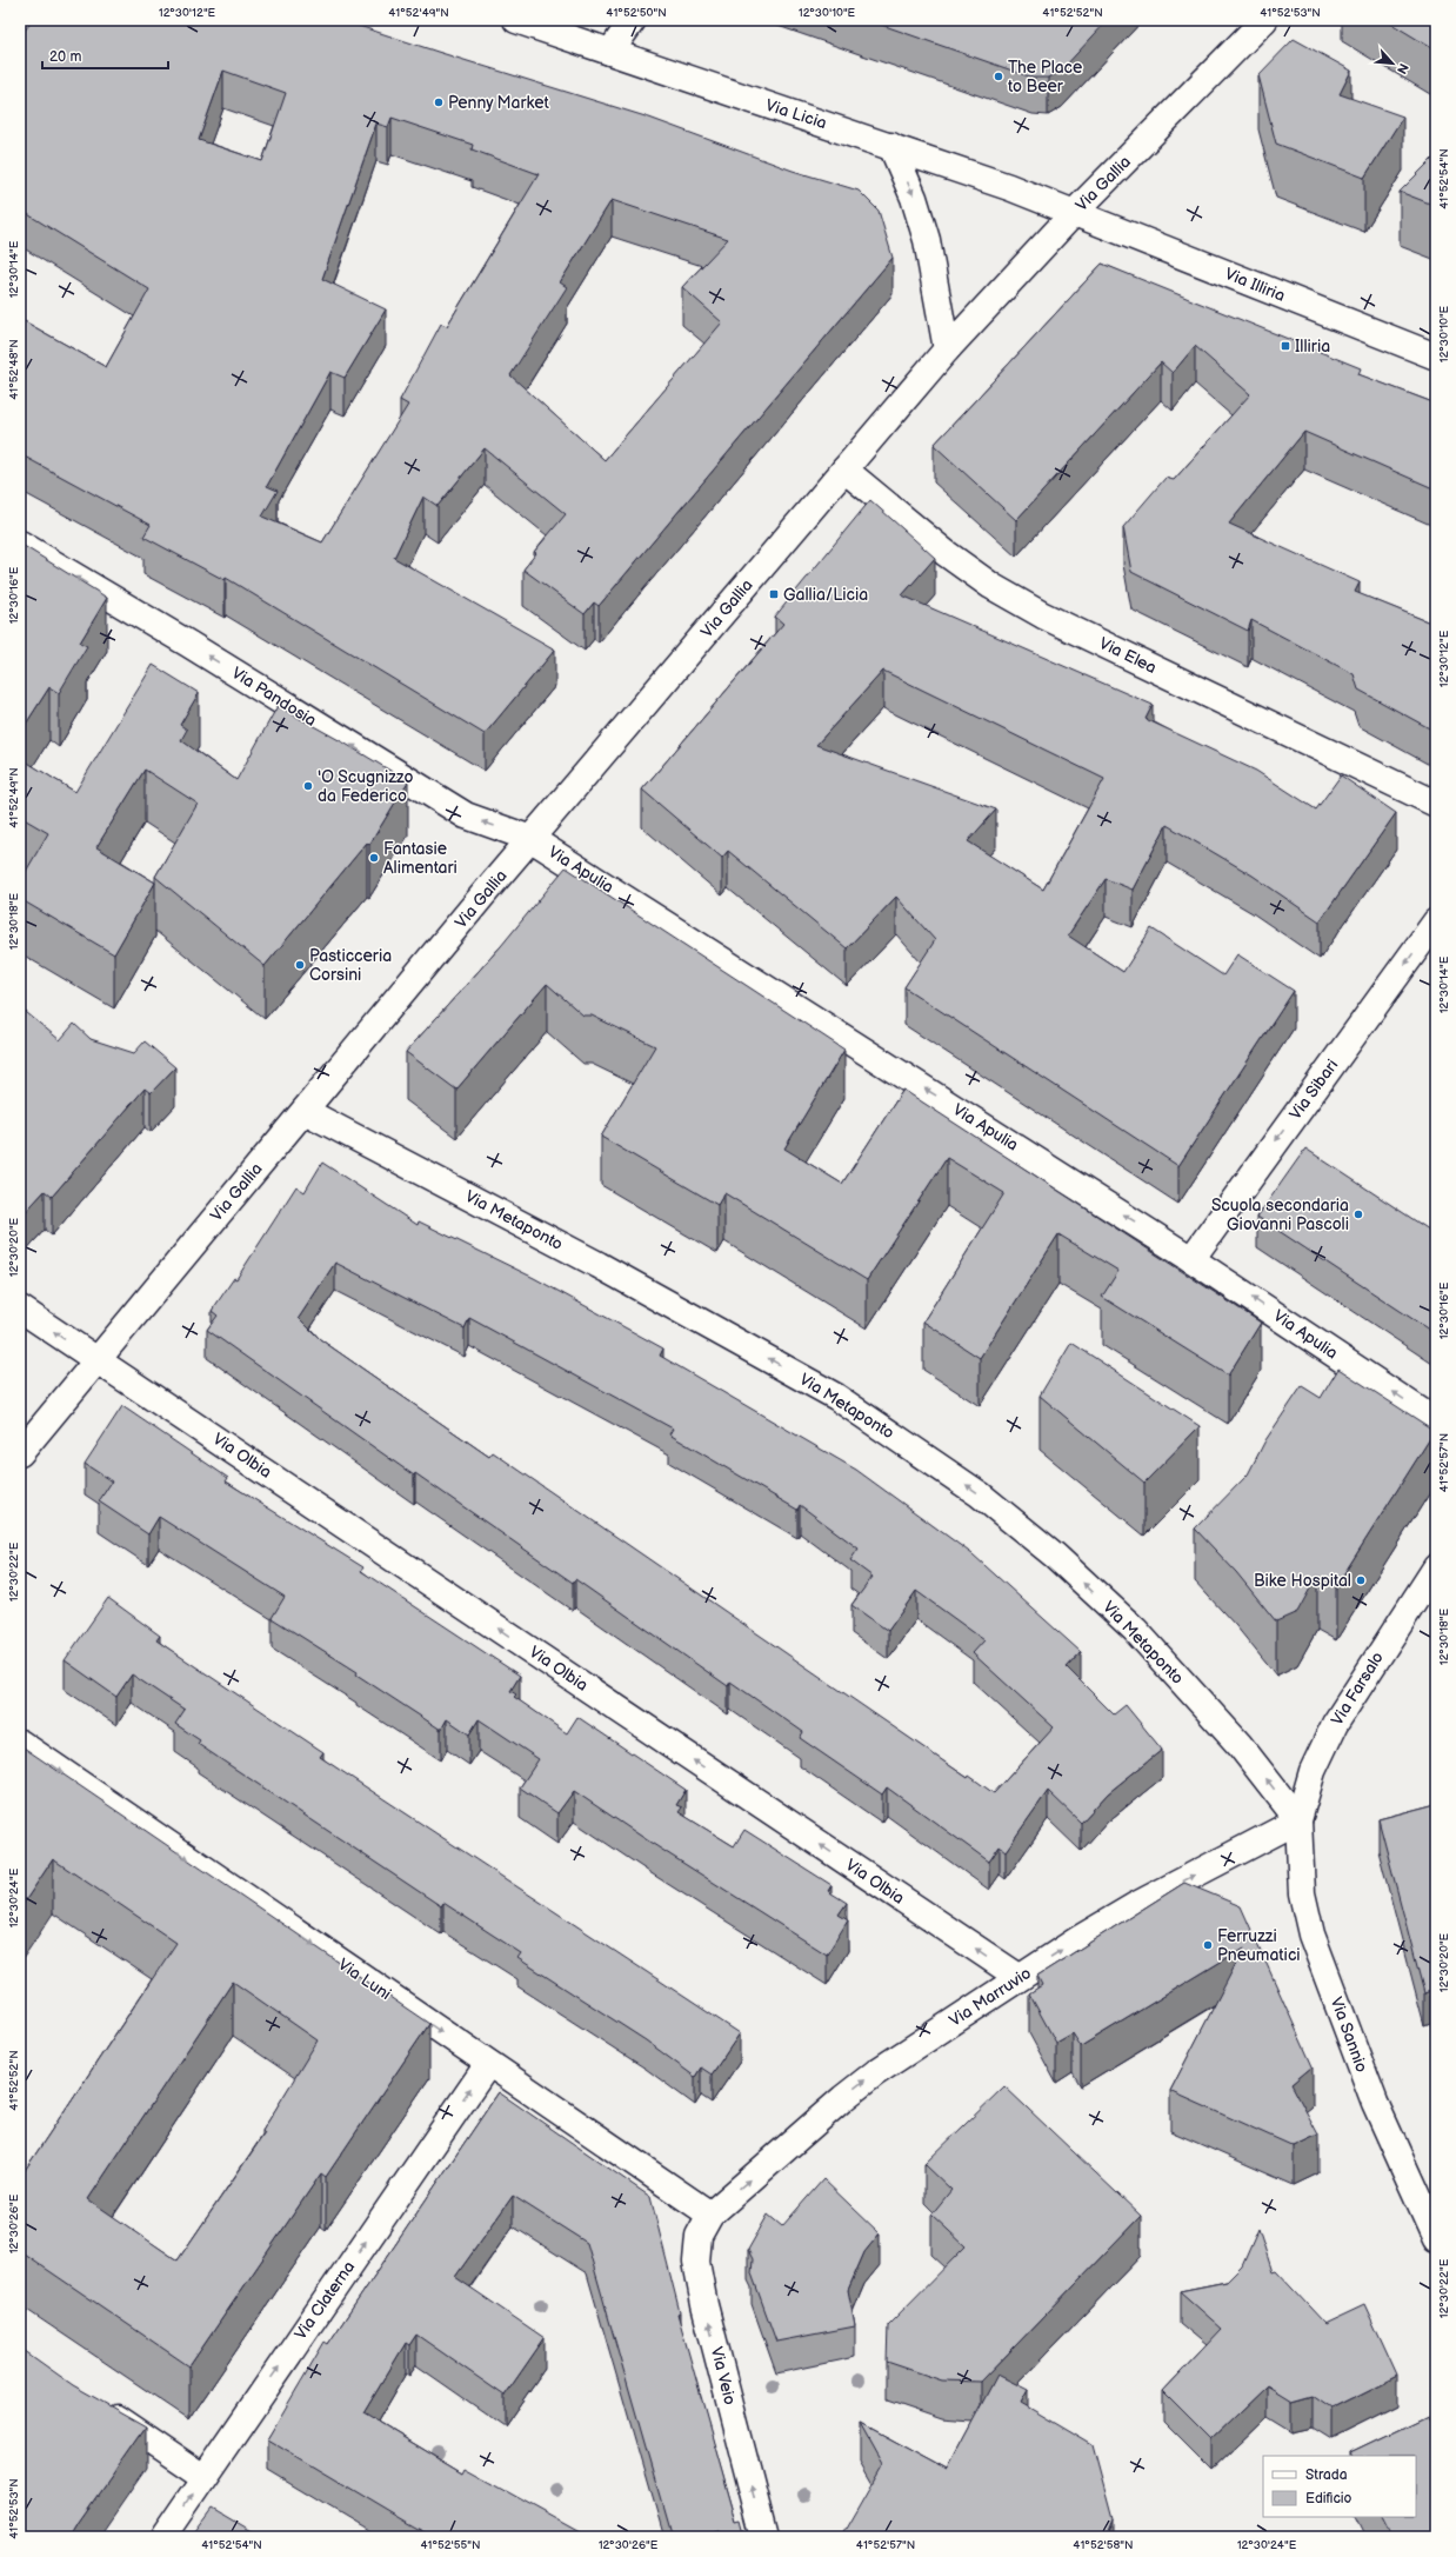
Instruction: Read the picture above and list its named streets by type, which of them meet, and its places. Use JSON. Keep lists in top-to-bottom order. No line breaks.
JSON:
{"streets":{"street":["Via Licia","Via Gallia","Via Illiria","Via Elea","Via Pandosia","Via Apulia","Via Sibari","Via Metaponto","Via Olbia","Via Farsalo","Via Luni","Via Marruvio","Via Sannio","Via Claterna","Via Veio"]},"crossings":[["Via Licia","Via Gallia"],["Via Licia","Via Illiria"],["Via Gallia","Via Illiria"],["Via Gallia","Via Elea"],["Via Gallia","Via Pandosia"],["Via Gallia","Via Apulia"],["Via Gallia","Via Metaponto"],["Via Gallia","Via Olbia"],["Via Pandosia","Via Apulia"],["Via Apulia","Via Sibari"],["Via Metaponto","Via Farsalo"],["Via Metaponto","Via Marruvio"],["Via Metaponto","Via Sannio"],["Via Olbia","Via Marruvio"],["Via Farsalo","Via Marruvio"],["Via Farsalo","Via Sannio"],["Via Luni","Via Marruvio"],["Via Luni","Via Claterna"],["Via Luni","Via Veio"],["Via Marruvio","Via Sannio"],["Via Marruvio","Via Veio"]],"one_way":["Via Pandosia","Via Apulia","Via Sibari","Via Metaponto","Via Olbia","Via Luni","Via Marruvio","Via Claterna","Via Veio"],"places":{"other":["The Place to Beer","Penny Market","'O Scugnizzo da Federico","Fantasie Alimentari","Pasticceria Corsini","Scuola secondaria Giovanni Pascoli","Bike Hospital","Ferruzzi Pneumatici"],"transit":["Illiria","Gallia/Licia"]},"legend":["Strada","Edificio"],"scale_bar":"20 m","north":"bottom right","coordinates":["12°30'12\"E","41°52'49\"N","41°52'50\"N","12°30'10\"E","41°52'52\"N","41°52'53\"N","41°52'54\"N","12°30'14\"E","41°52'48\"N","12°30'16\"E","12°30'18\"E","12°30'20\"E","41°52'57\"N","12°30'22\"E","12°30'24\"E","12°30'26\"E","41°52'55\"N","41°52'58\"N"]}
